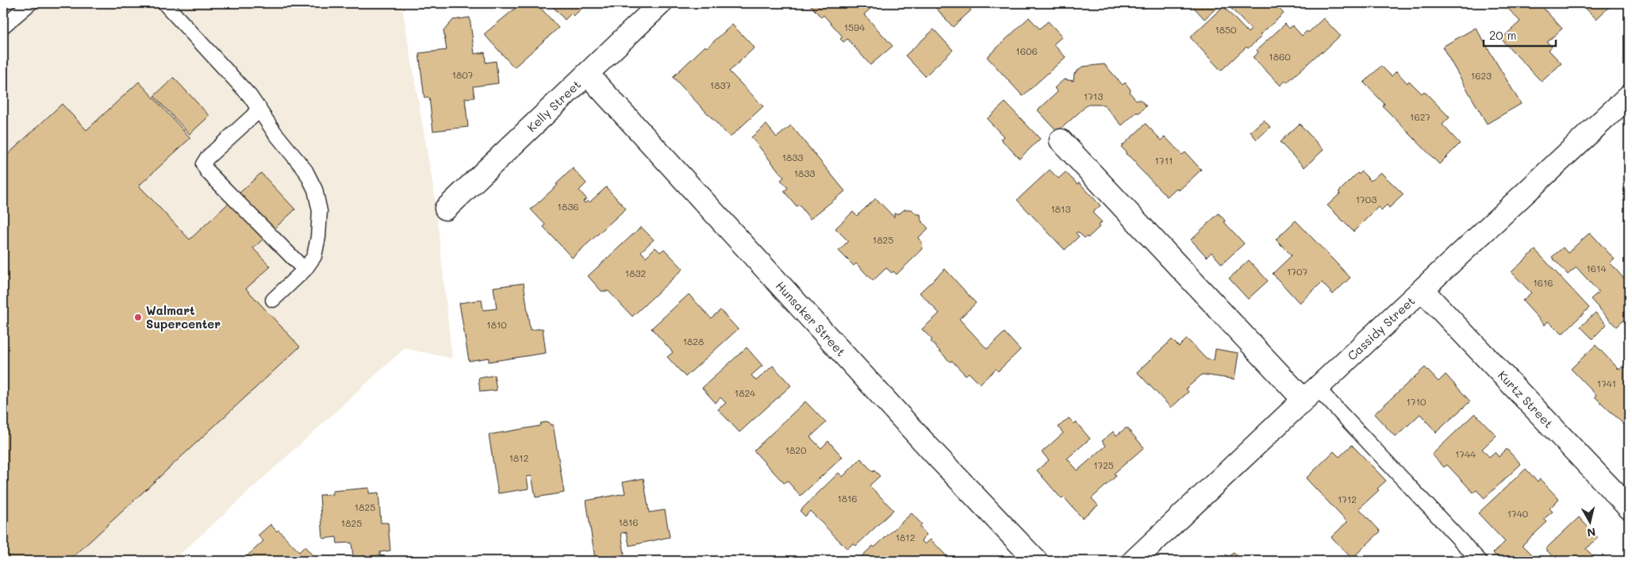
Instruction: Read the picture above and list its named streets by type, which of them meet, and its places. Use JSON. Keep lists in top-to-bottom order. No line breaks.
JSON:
{"streets":{"street":["Kelly Street","Hunsaker Street","Cassidy Street","Kurtz Street"]},"crossings":[["Kelly Street","Hunsaker Street"],["Cassidy Street","Kurtz Street"]],"places":["Walmart Supercenter"],"house_numbers":["1594","1850","1606","1860","1807","1623","1837","1713","1627","1833","1711","1833","1703","1836","1813","1825","1614","1707","1832","1616","1810","1828","1741","1824","1710","1820","1744","1812","1725","1816","1712","1825","1740","1816","1825","1812"],"scale_bar":"20 m","north":"bottom"}
